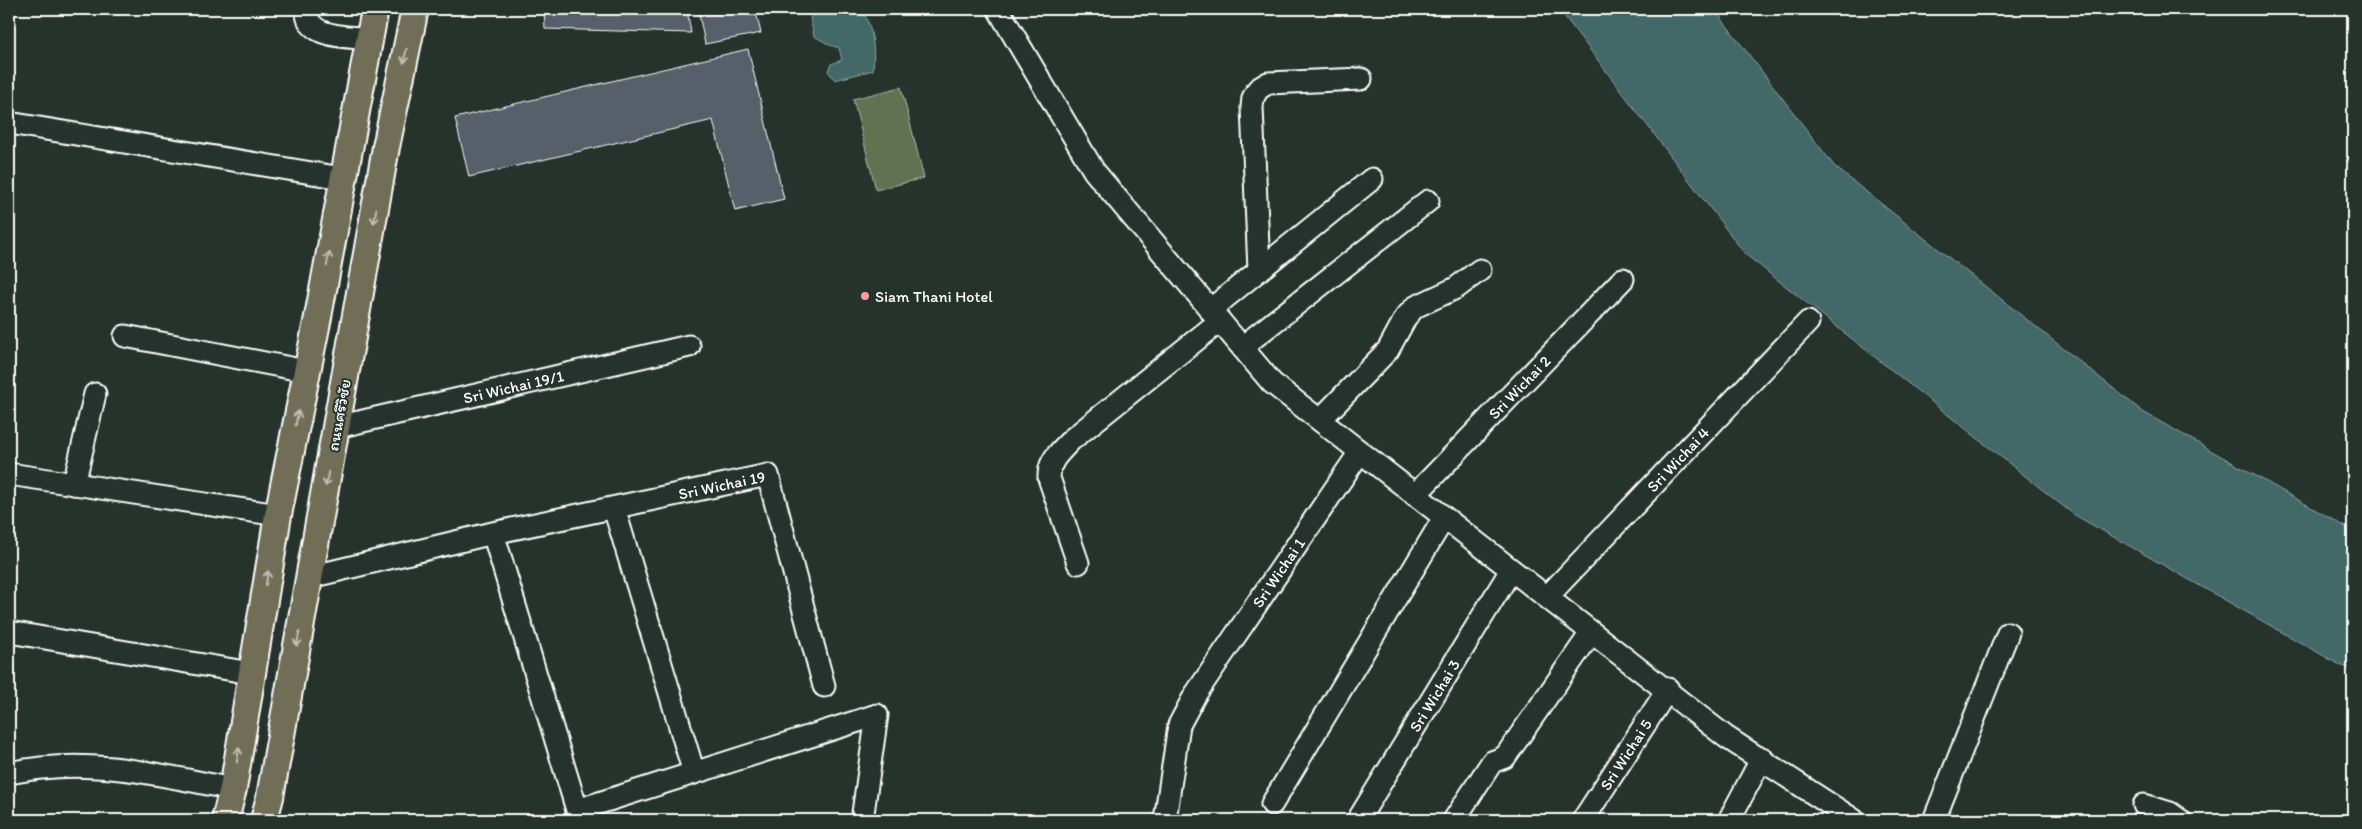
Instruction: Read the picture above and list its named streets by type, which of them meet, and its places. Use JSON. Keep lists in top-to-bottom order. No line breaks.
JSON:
{"streets":{"main road":["ถนนศรีวิชัย"],"street":["Sri Wichai 19/1","Sri Wichai 2","Sri Wichai 4","Sri Wichai 19","Sri Wichai 1","Sri Wichai 3","Sri Wichai 5"]},"crossings":[["Sri Wichai 19/1","ถนนศรีวิชัย"],["ถนนศรีวิชัย","Sri Wichai 19"]],"places":["Siam Thani Hotel"]}
